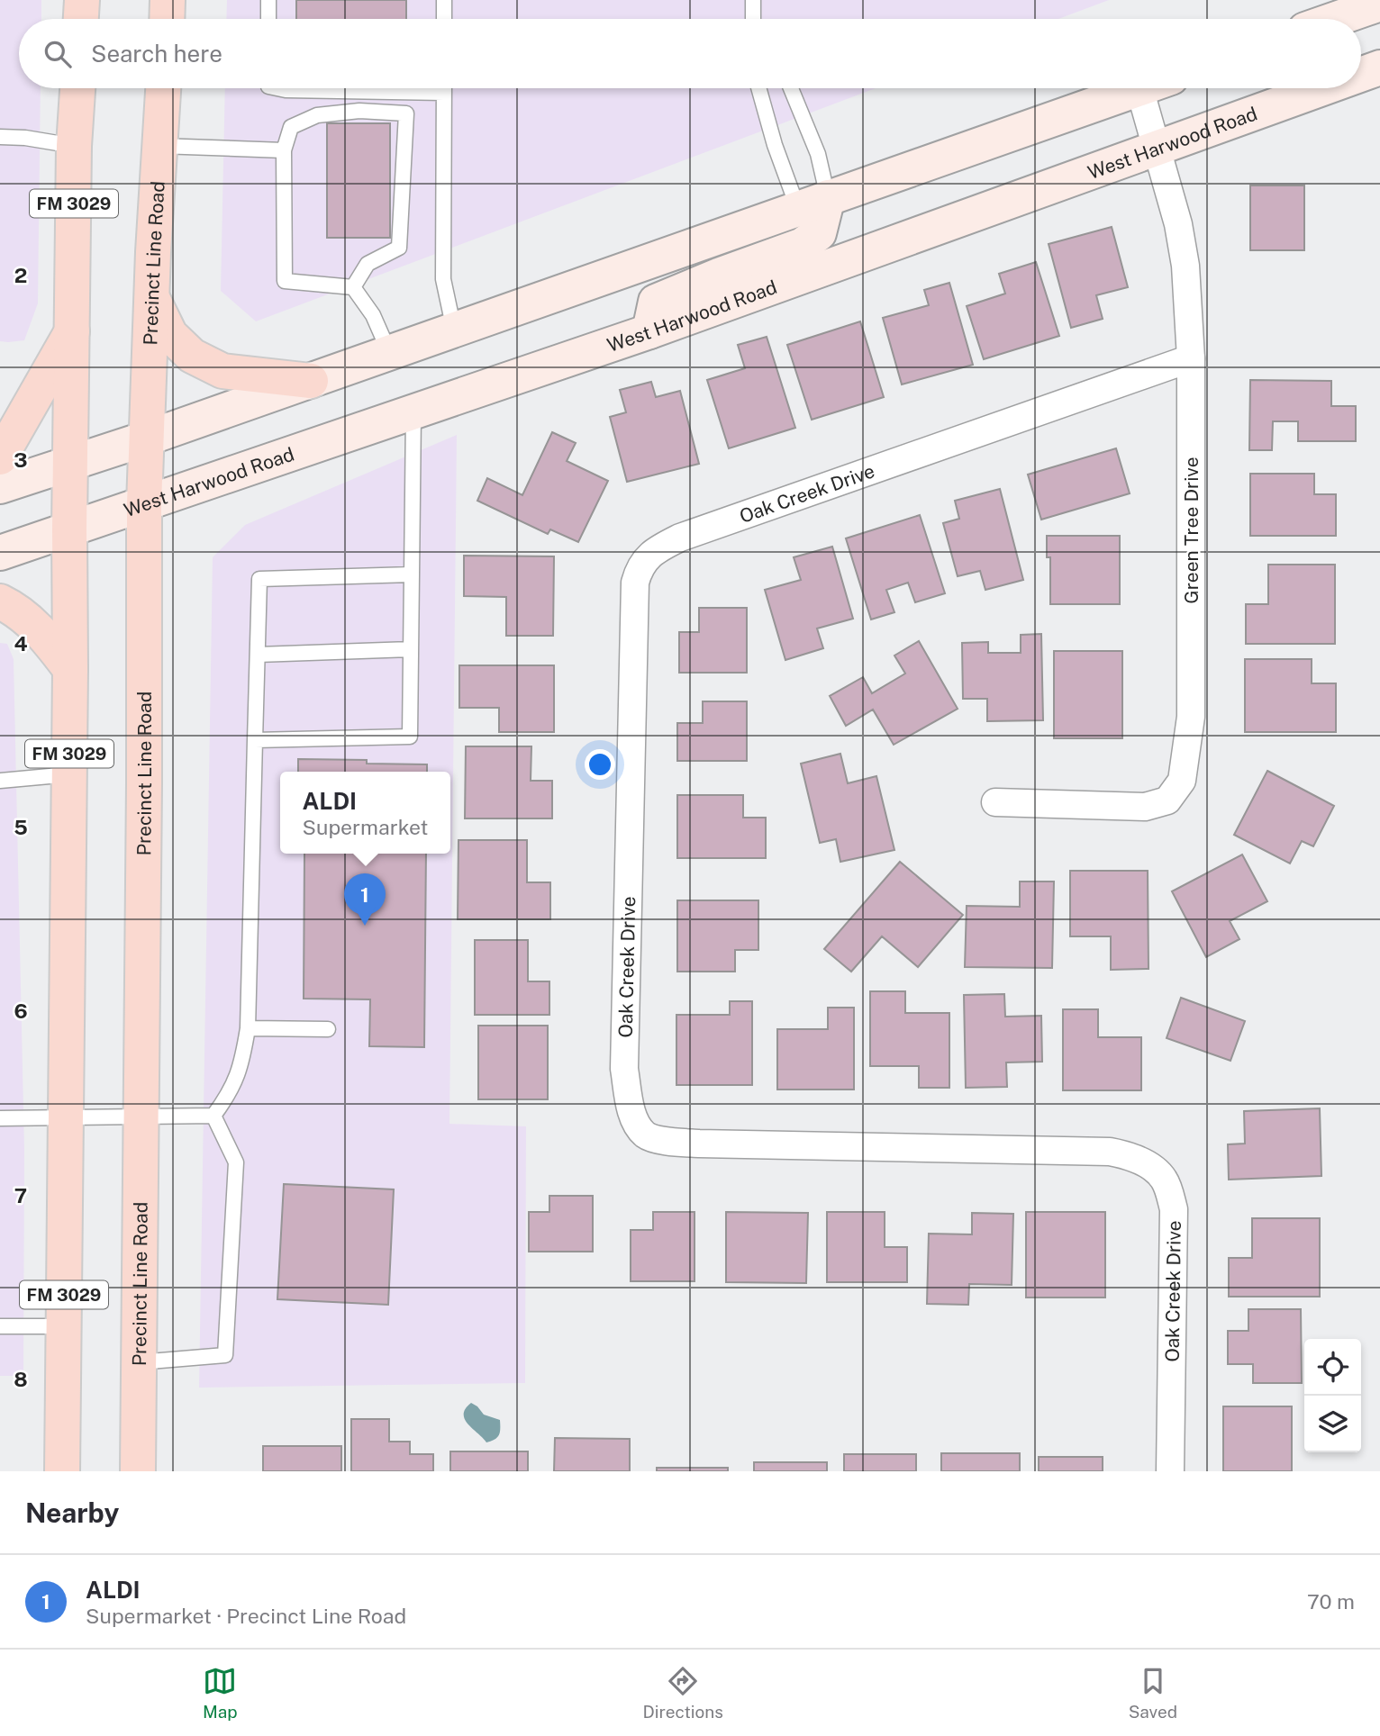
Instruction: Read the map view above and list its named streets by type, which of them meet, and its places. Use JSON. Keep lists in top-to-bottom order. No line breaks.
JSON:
{"streets":{"main road":["West Harwood Road","FM 3029","Precinct Line Road"],"street":["Oak Creek Drive","Green Tree Drive"]},"crossings":[["West Harwood Road","FM 3029"],["West Harwood Road","Precinct Line Road"],["West Harwood Road","Green Tree Drive"],["Oak Creek Drive","Green Tree Drive"]],"page":{"search":"Search here","popup":["ALDI","Supermarket"],"pins":"1","heading":"Nearby","list":[{"mark":"1","name":"ALDI","note":"Supermarket · Precinct Line Road","value":"70 m"}],"nav":["Map","Directions","Saved"]},"grid":{"rows":["2","3","4","5","6","7","8"]}}
